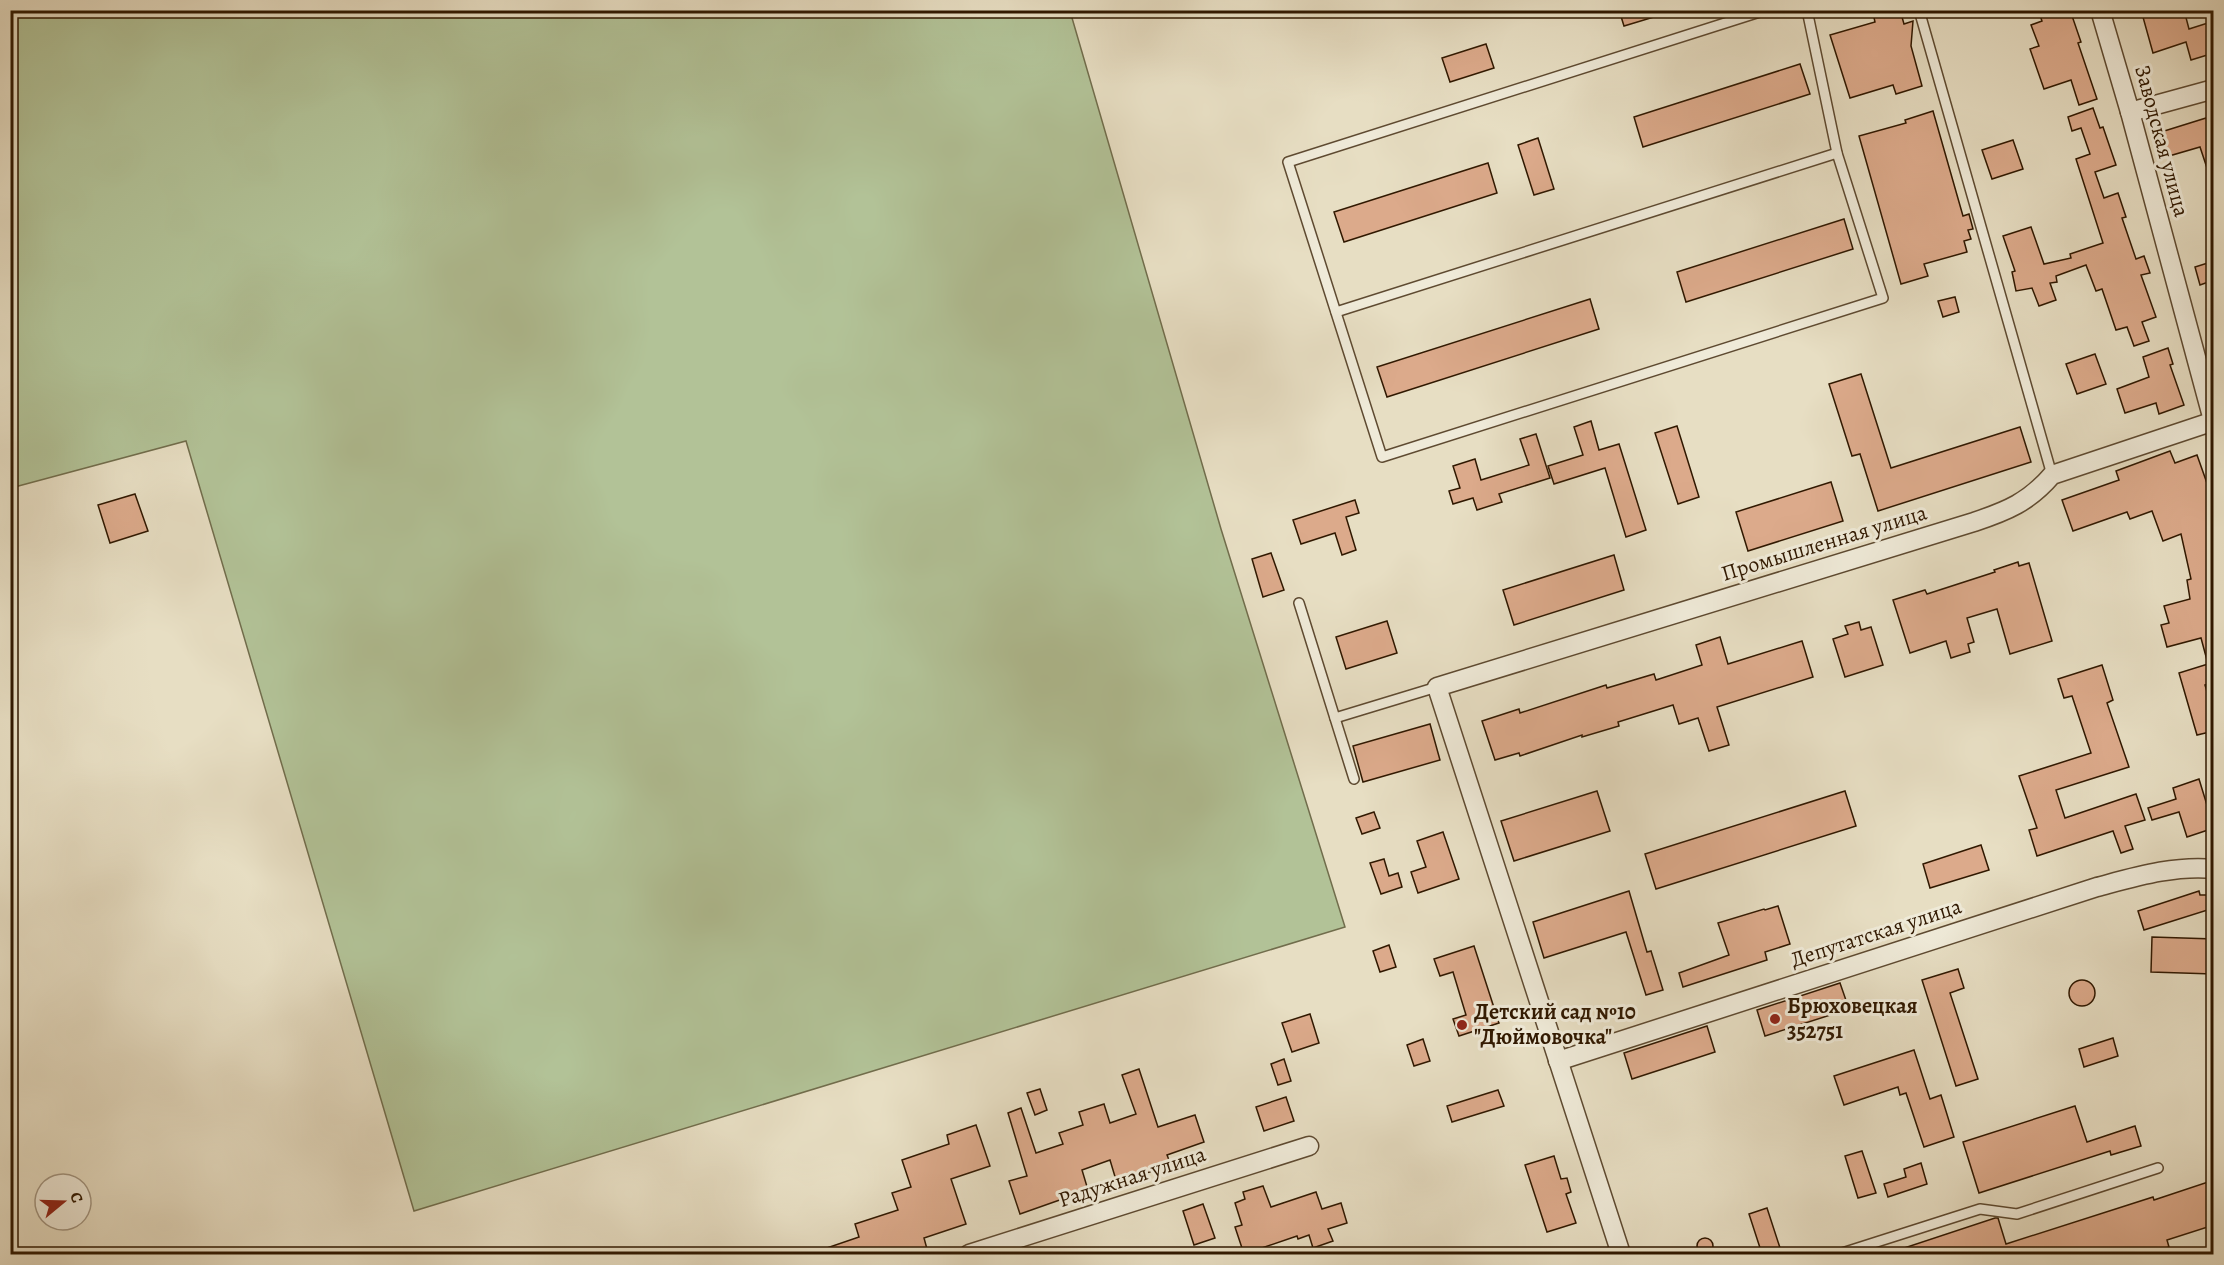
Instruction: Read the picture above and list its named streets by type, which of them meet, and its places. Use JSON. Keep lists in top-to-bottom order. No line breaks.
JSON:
{"streets":{"street":["Заводская улица","Промышленная улица","Депутатская улица","Радужная улица"]},"crossings":[["Заводская улица","Промышленная улица"]],"places":["Брюховецкая 352751","Детский сад №10 \"Дюймовочка\""],"north":"right"}
